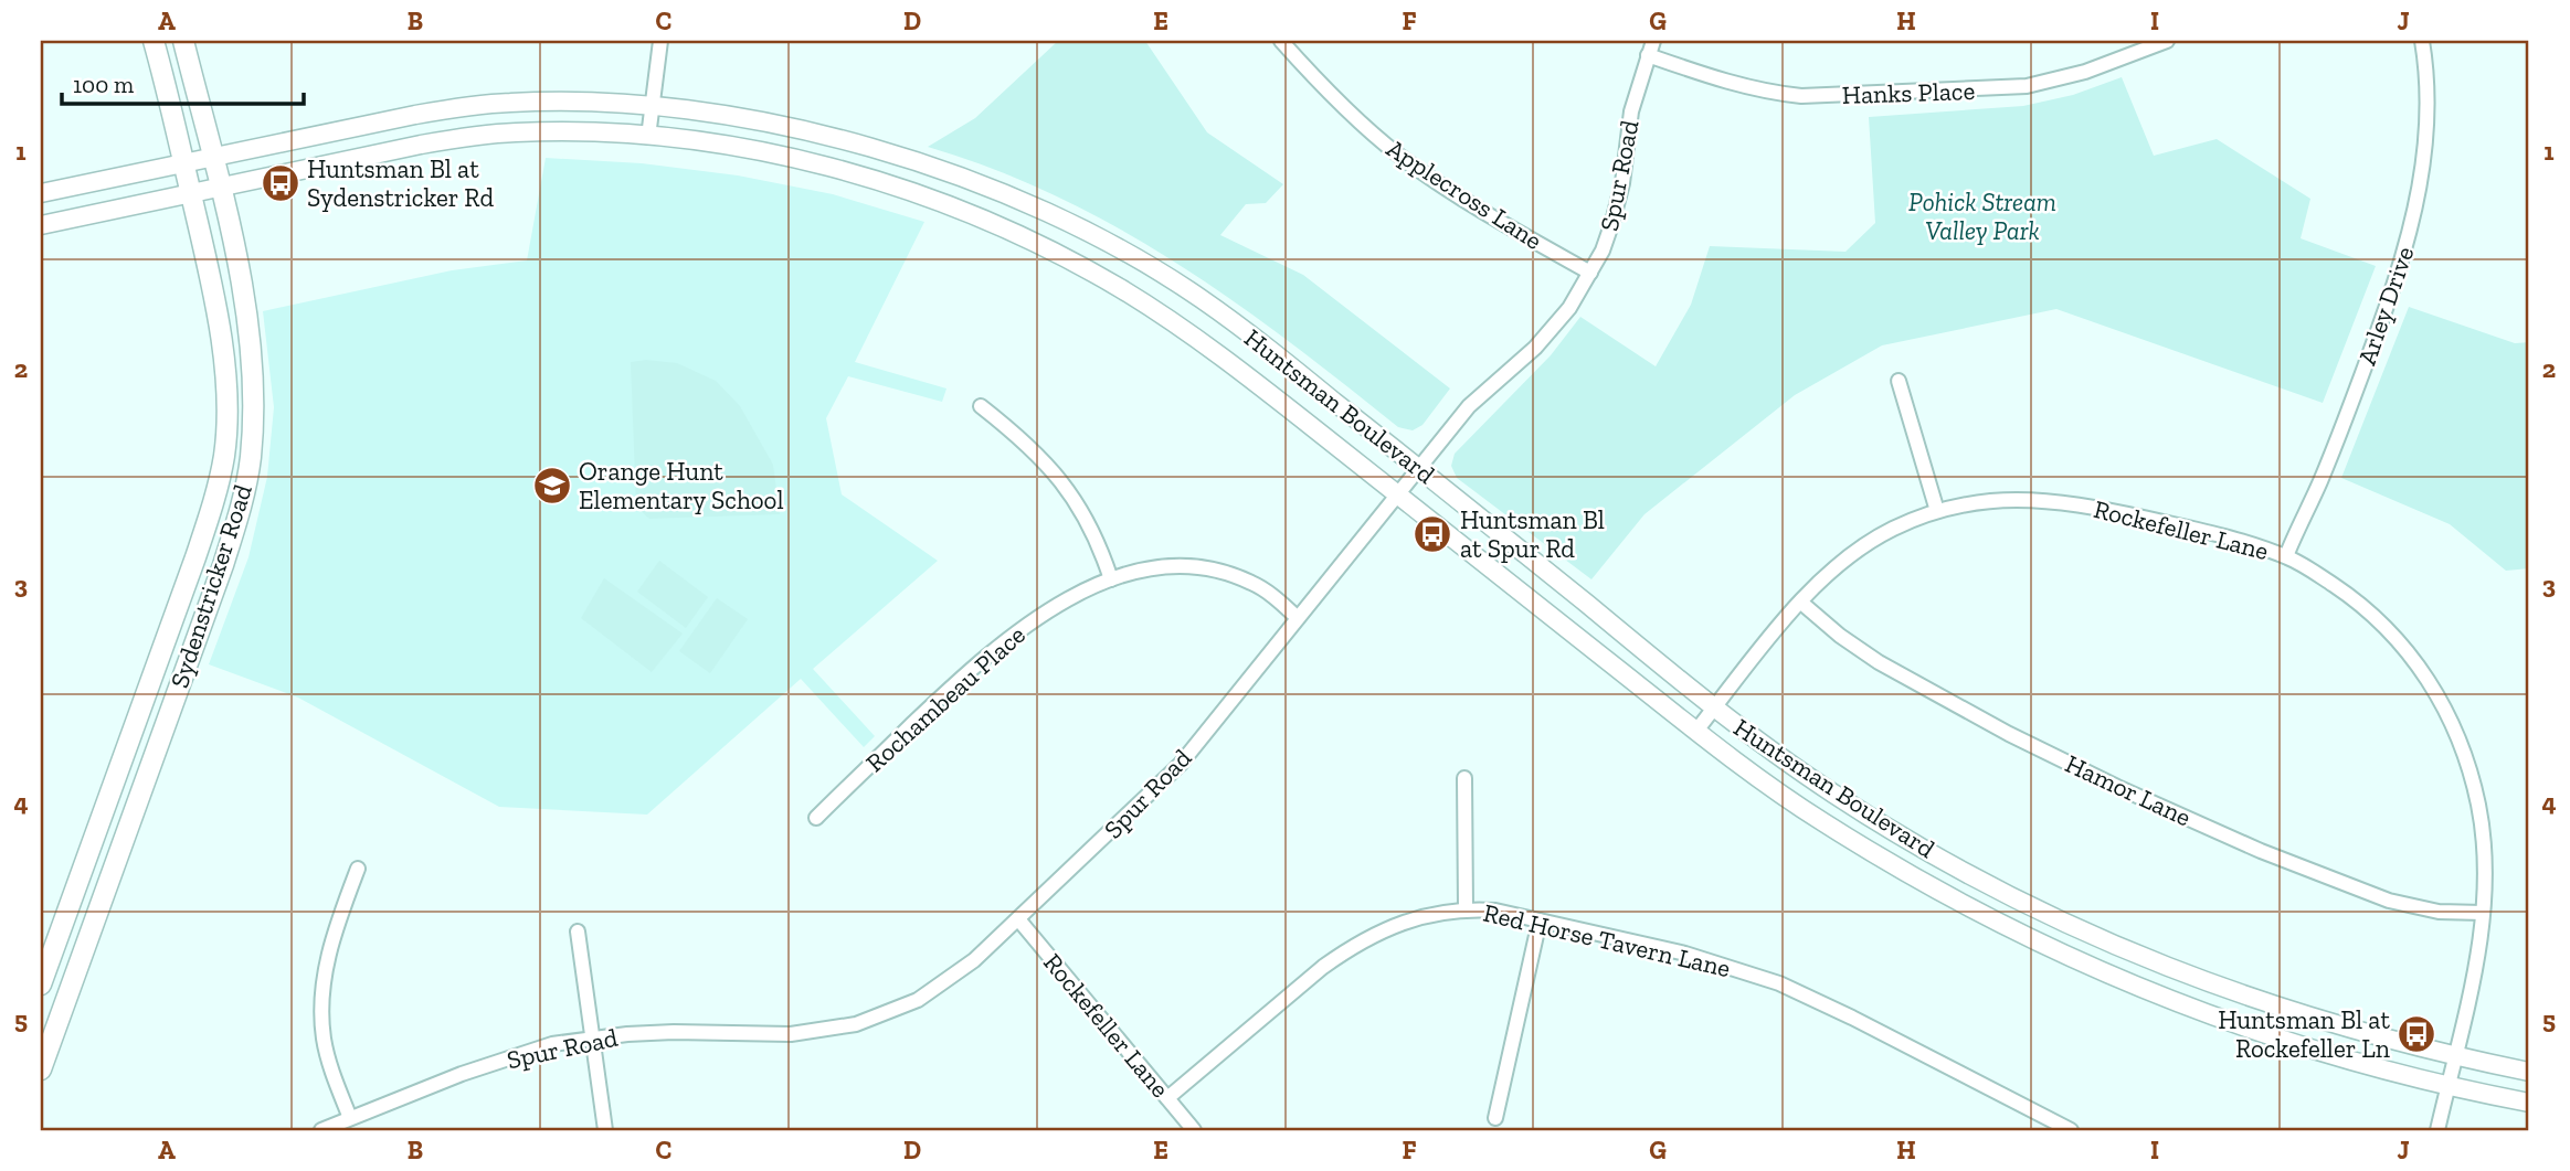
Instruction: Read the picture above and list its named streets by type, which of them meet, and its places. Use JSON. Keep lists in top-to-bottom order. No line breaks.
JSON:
{"streets":{"main road":["Sydenstricker Road"],"street":["Hanks Place","Spur Road","Applecross Lane","Arley Drive","Huntsman Boulevard","Rockefeller Lane","Rochambeau Place","Hamor Lane","Red Horse Tavern Lane"]},"crossings":[["Hanks Place","Spur Road"],["Spur Road","Applecross Lane"],["Spur Road","Huntsman Boulevard"],["Spur Road","Rockefeller Lane"],["Spur Road","Rochambeau Place"],["Arley Drive","Rockefeller Lane"],["Huntsman Boulevard","Rockefeller Lane"],["Huntsman Boulevard","Sydenstricker Road"],["Rockefeller Lane","Hamor Lane"],["Rockefeller Lane","Red Horse Tavern Lane"]],"parks":["Pohick Stream Valley Park"],"places":{"bus stop":["Huntsman Bl at Sydenstricker Rd","Huntsman Bl at Spur Rd","Huntsman Bl at Rockefeller Ln"],"school or university":["Orange Hunt Elementary School"]},"scale_bar":"100 m","grid":{"columns":["A","B","C","D","E","F","G","H","I","J"],"rows":["1","2","3","4","5"]}}
